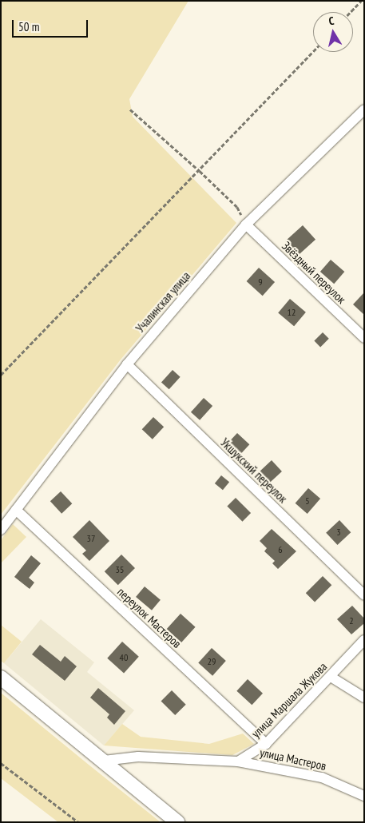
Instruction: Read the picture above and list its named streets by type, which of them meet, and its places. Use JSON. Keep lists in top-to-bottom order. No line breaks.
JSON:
{"streets":{"street":["Звёздный переулок","Учалинская улица","Укшукский переулок","переулок Мастеров","улица Маршала Жукова","улица Мастеров"]},"crossings":[["Звёздный переулок","Учалинская улица"],["Учалинская улица","Укшукский переулок"],["Учалинская улица","переулок Мастеров"],["переулок Мастеров","улица Маршала Жукова"],["улица Маршала Жукова","улица Мастеров"]],"house_numbers":["9","12","5","3","37","6","35","2","40","29"],"scale_bar":"50 m","north":"top"}
